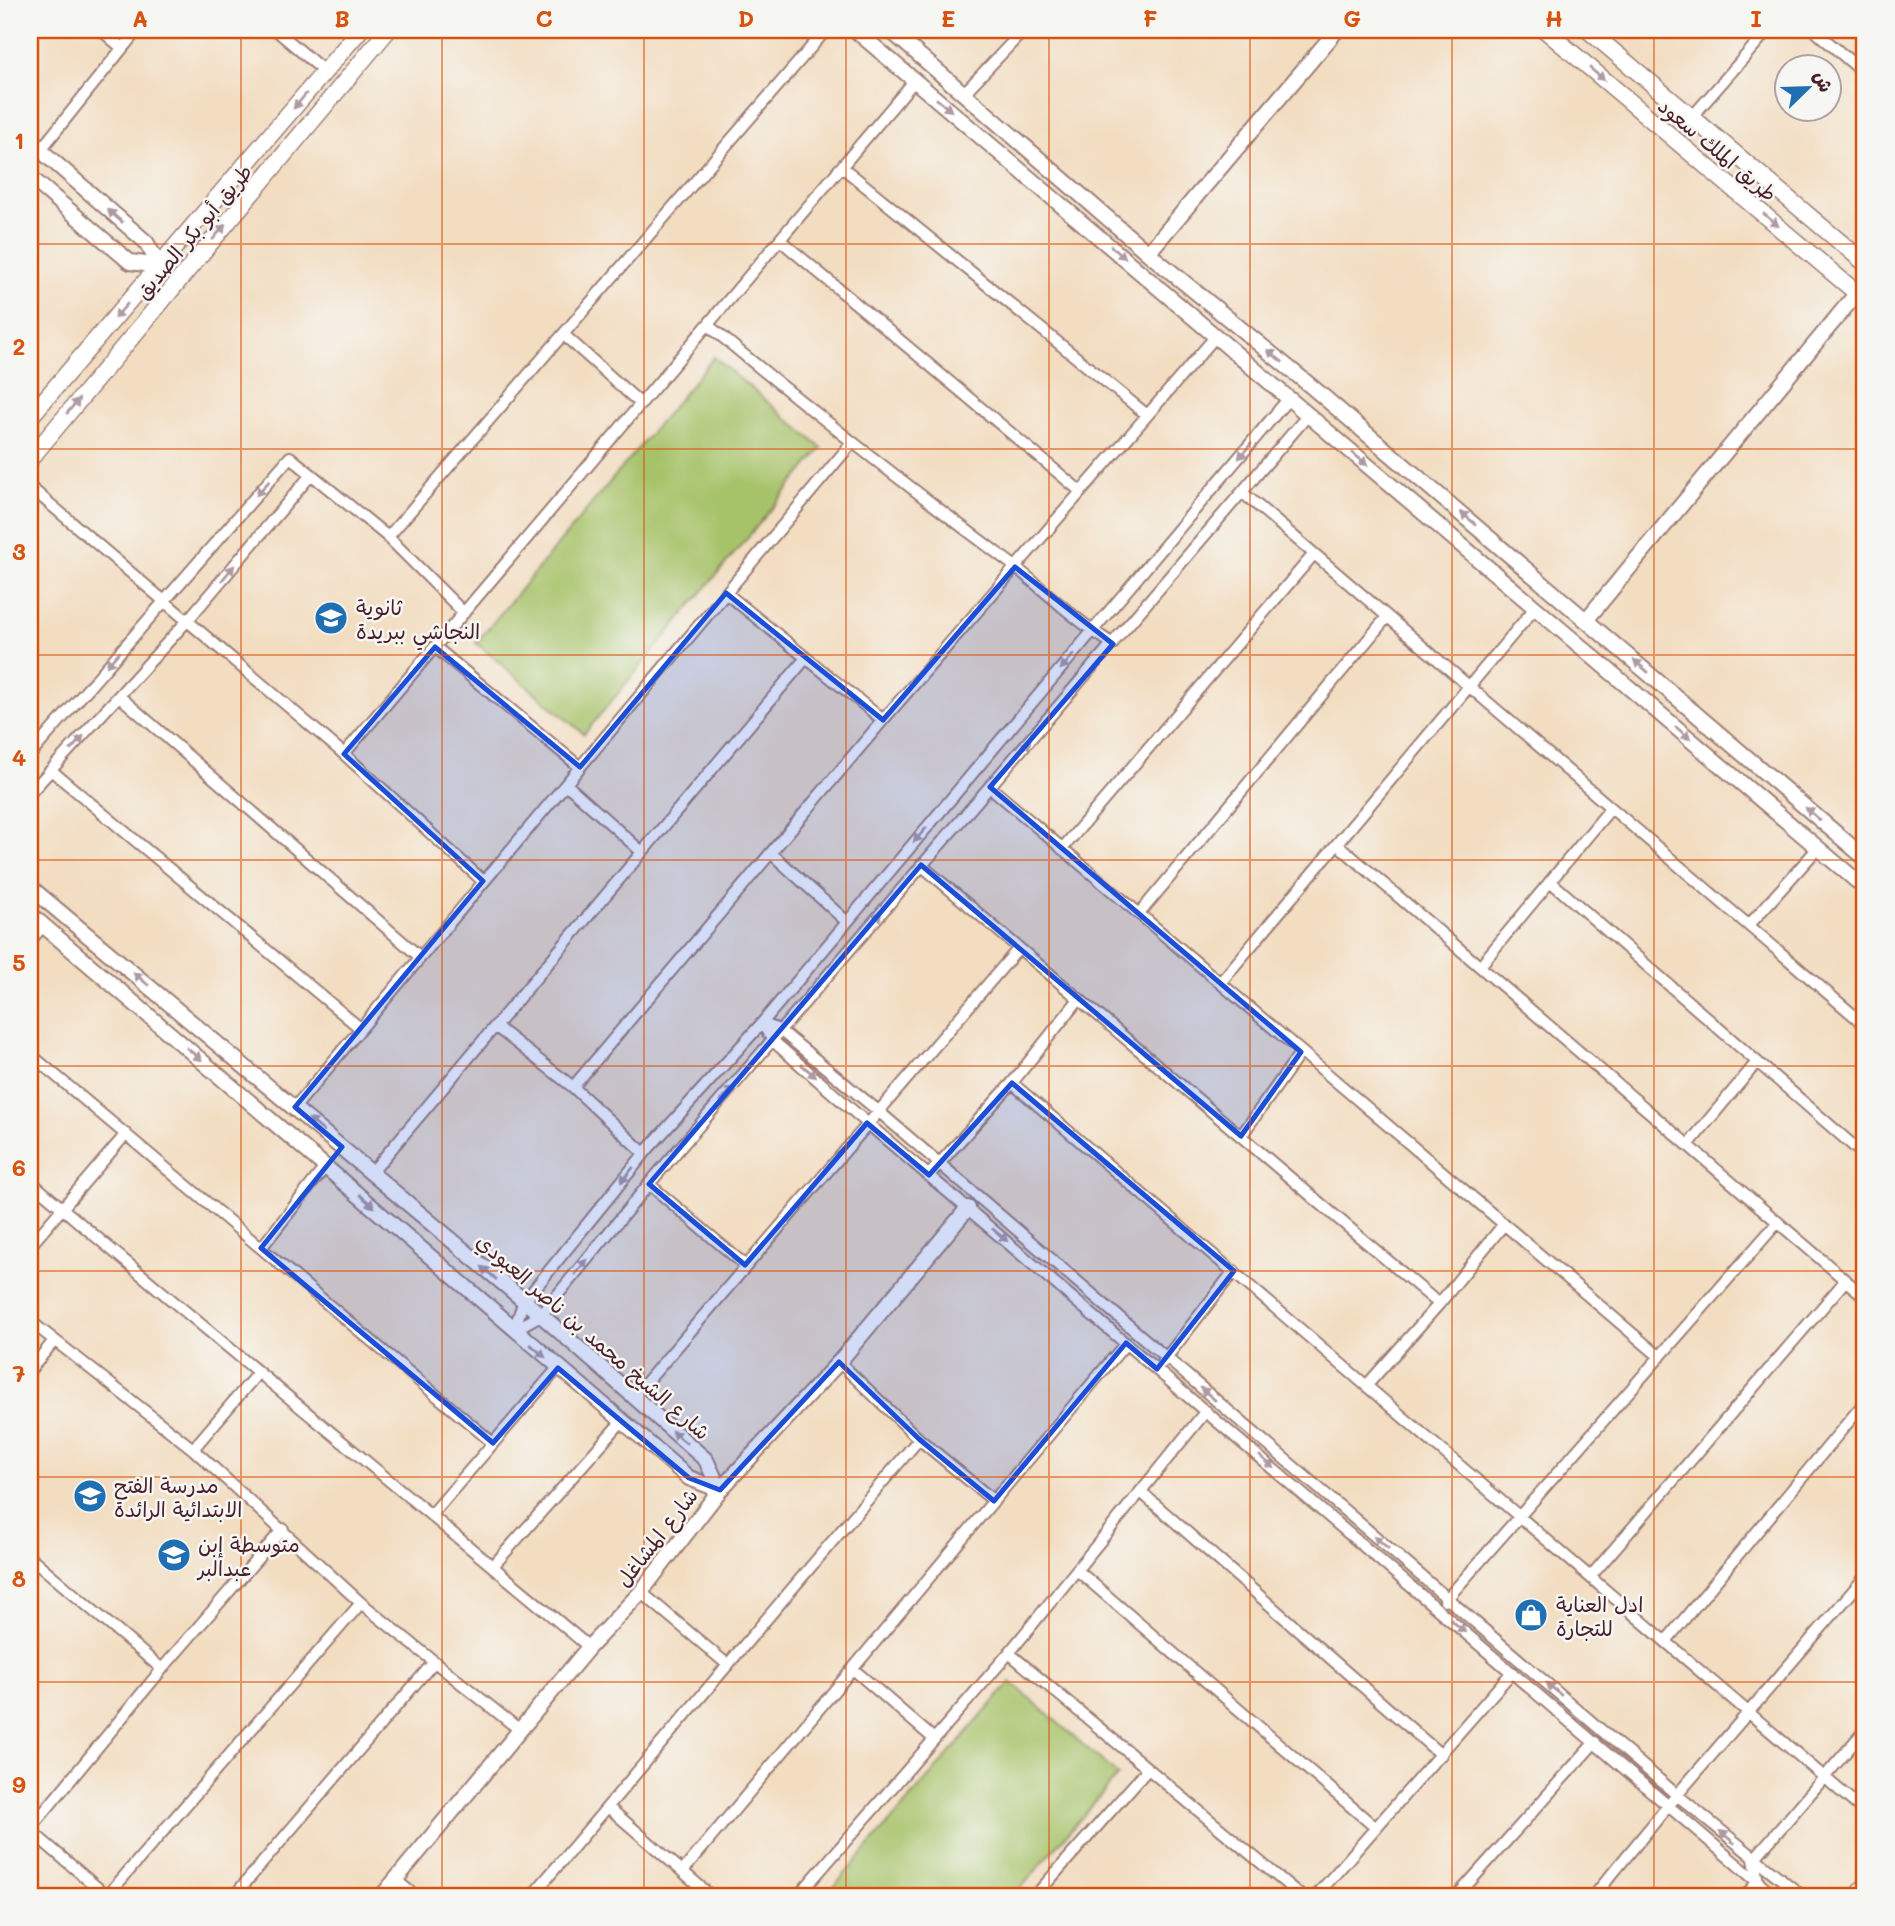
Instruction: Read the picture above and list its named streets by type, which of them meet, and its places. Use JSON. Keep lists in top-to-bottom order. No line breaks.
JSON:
{"streets":{"main road":["طريق الملك سعود","طريق أبو بكر الصديق"],"street":["شارع الشيخ محمد بن ناصر العبودي","شارع المشاغل"]},"crossings":[["شارع الشيخ محمد بن ناصر العبودي","شارع المشاغل"]],"places":{"school or university":["ثانوية النجاشي ببريدة","مدرسة الفتح الابتدائية الرائدة","متوسطة إبن عبدالبر"],"shop":["ادل العناية للتجارة"]},"north":"top right","grid":{"columns":["A","B","C","D","E","F","G","H","I"],"rows":["1","2","3","4","5","6","7","8","9"]}}
